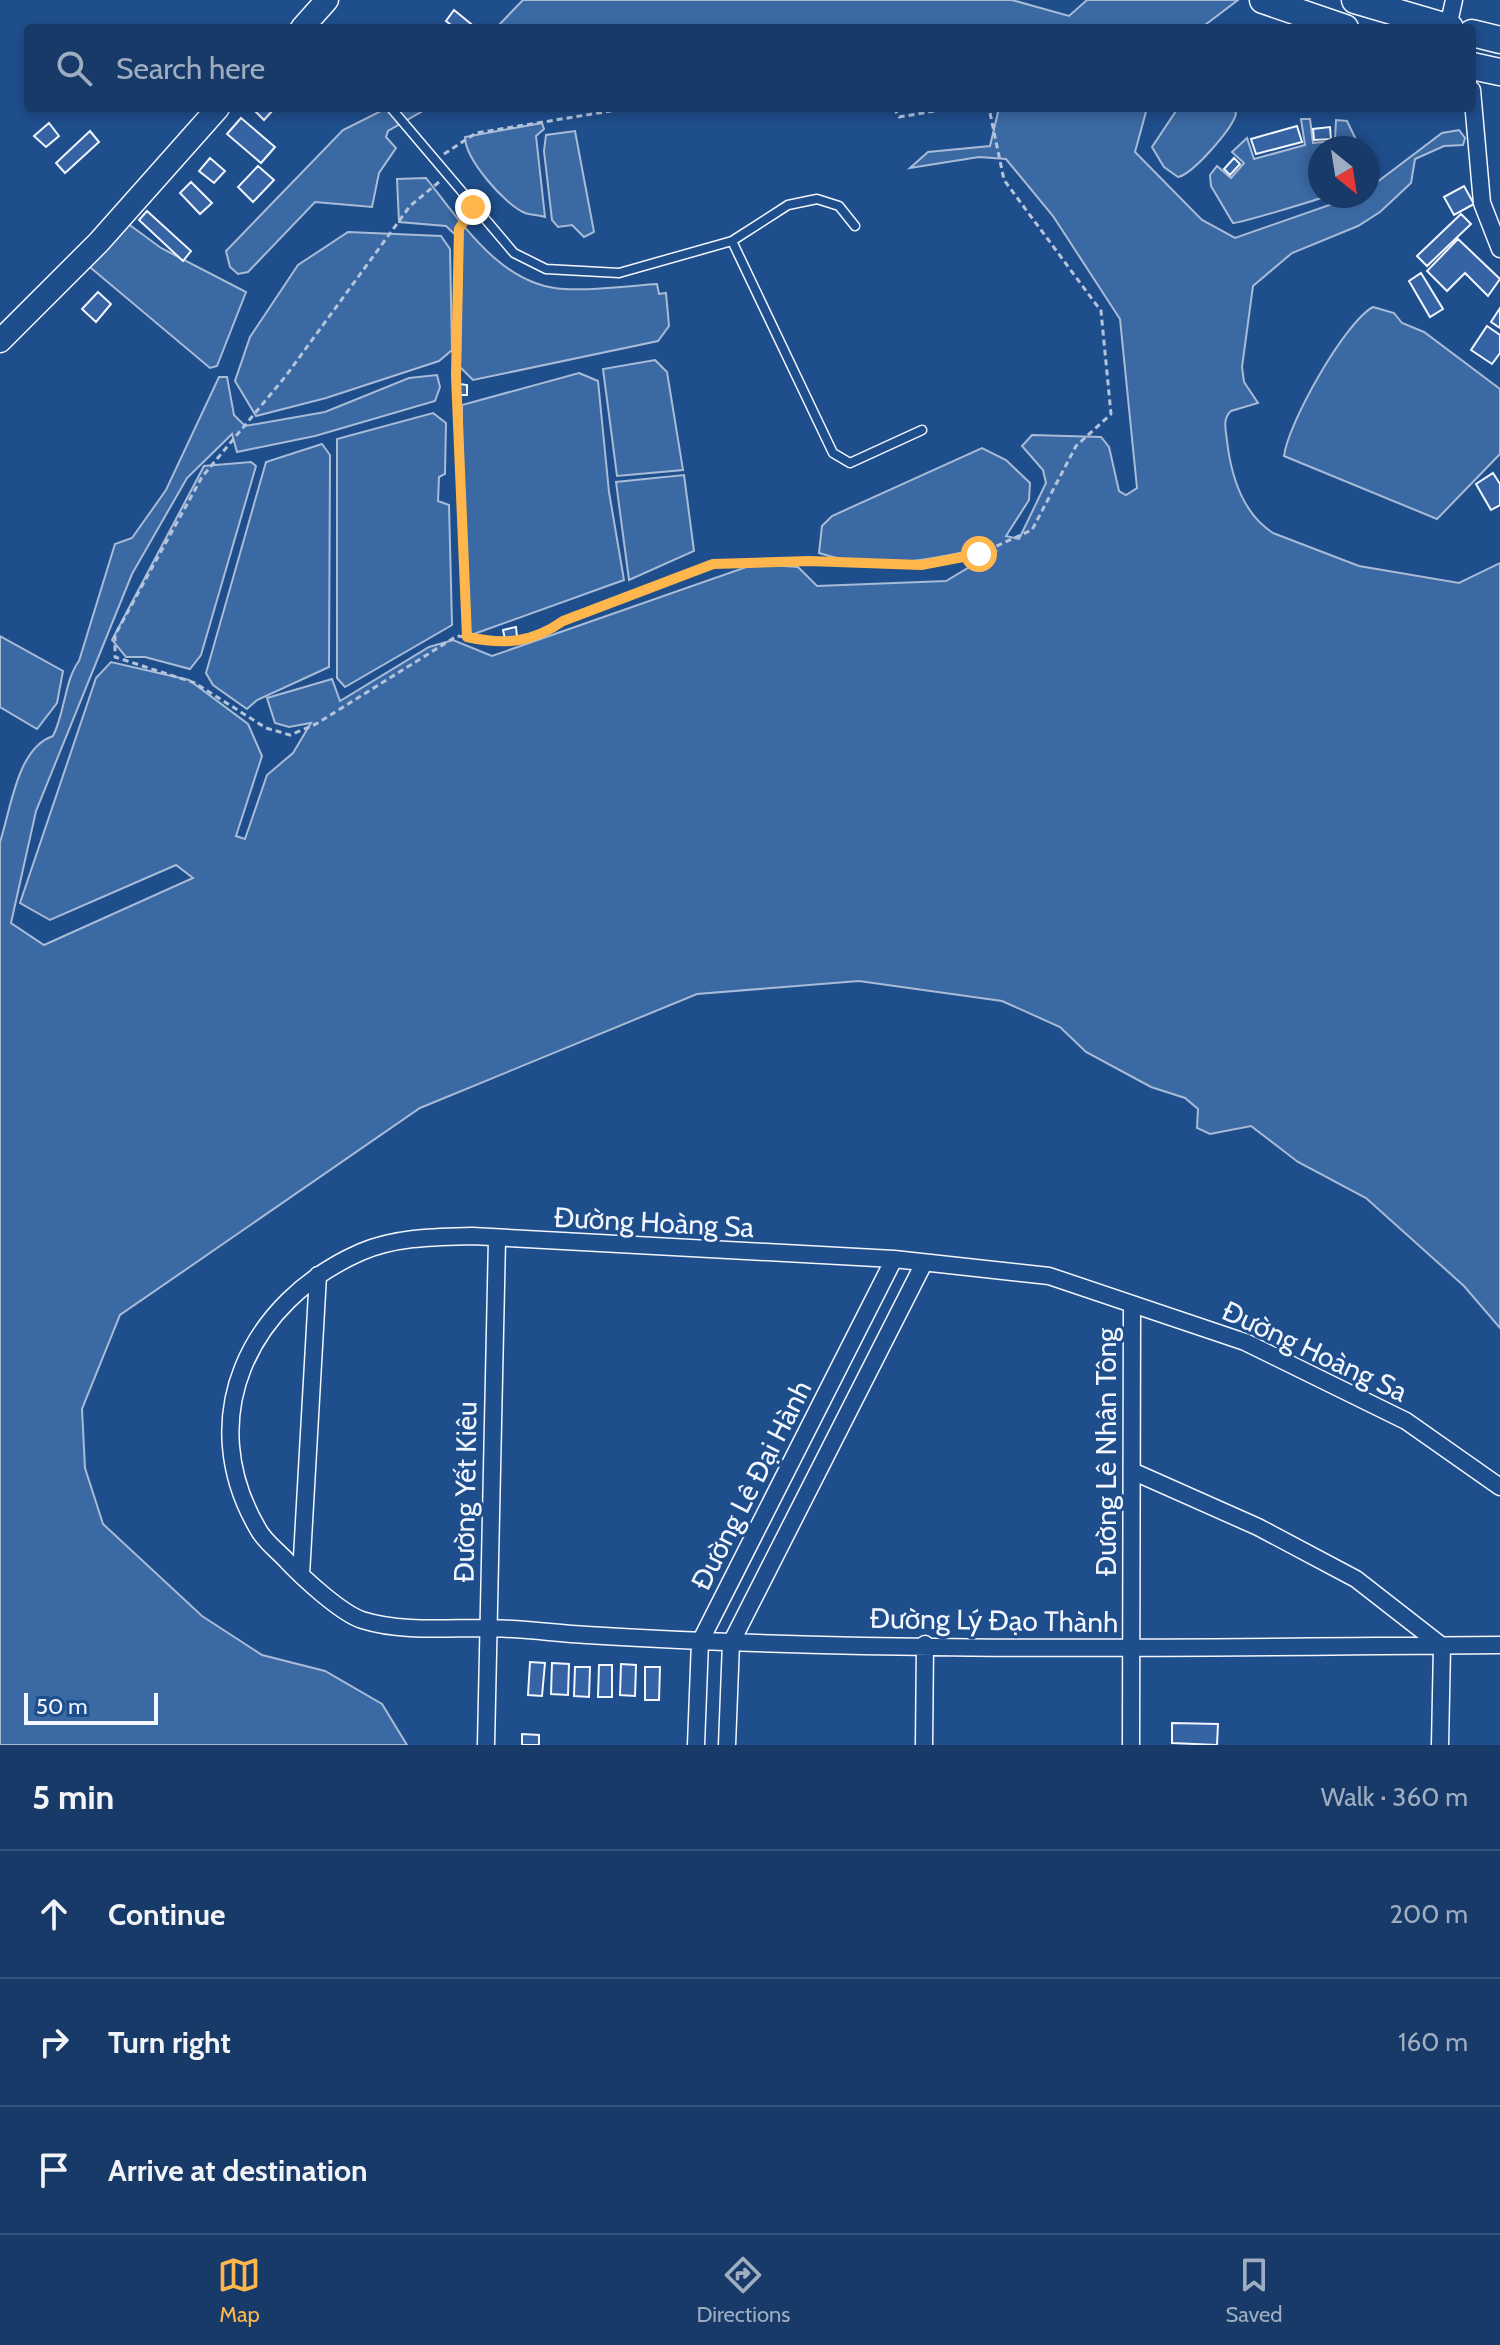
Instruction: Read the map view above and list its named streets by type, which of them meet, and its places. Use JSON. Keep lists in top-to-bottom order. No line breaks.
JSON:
{"streets":{"street":["Đường Hoàng Sa","Đường Lê Nhân Tông","Đường Lê Đại Hành","Đường Yết Kiêu","Đường Lý Đạo Thành"]},"crossings":[["Đường Hoàng Sa","Đường Lê Nhân Tông"],["Đường Hoàng Sa","Đường Lê Đại Hành"],["Đường Hoàng Sa","Đường Yết Kiêu"],["Đường Hoàng Sa","Đường Lý Đạo Thành"],["Đường Lê Nhân Tông","Đường Lý Đạo Thành"],["Đường Lê Đại Hành","Đường Lý Đạo Thành"],["Đường Yết Kiêu","Đường Lý Đạo Thành"]],"scale_bar":"50 m","north":"bottom right","page":{"search":"Search here","scale":"50 m","heading":["5 min","Walk · 360 m"],"list":[["Continue","200 m"],["Turn right","160 m"],"Arrive at destination"],"nav":["Map","Directions","Saved"]}}
